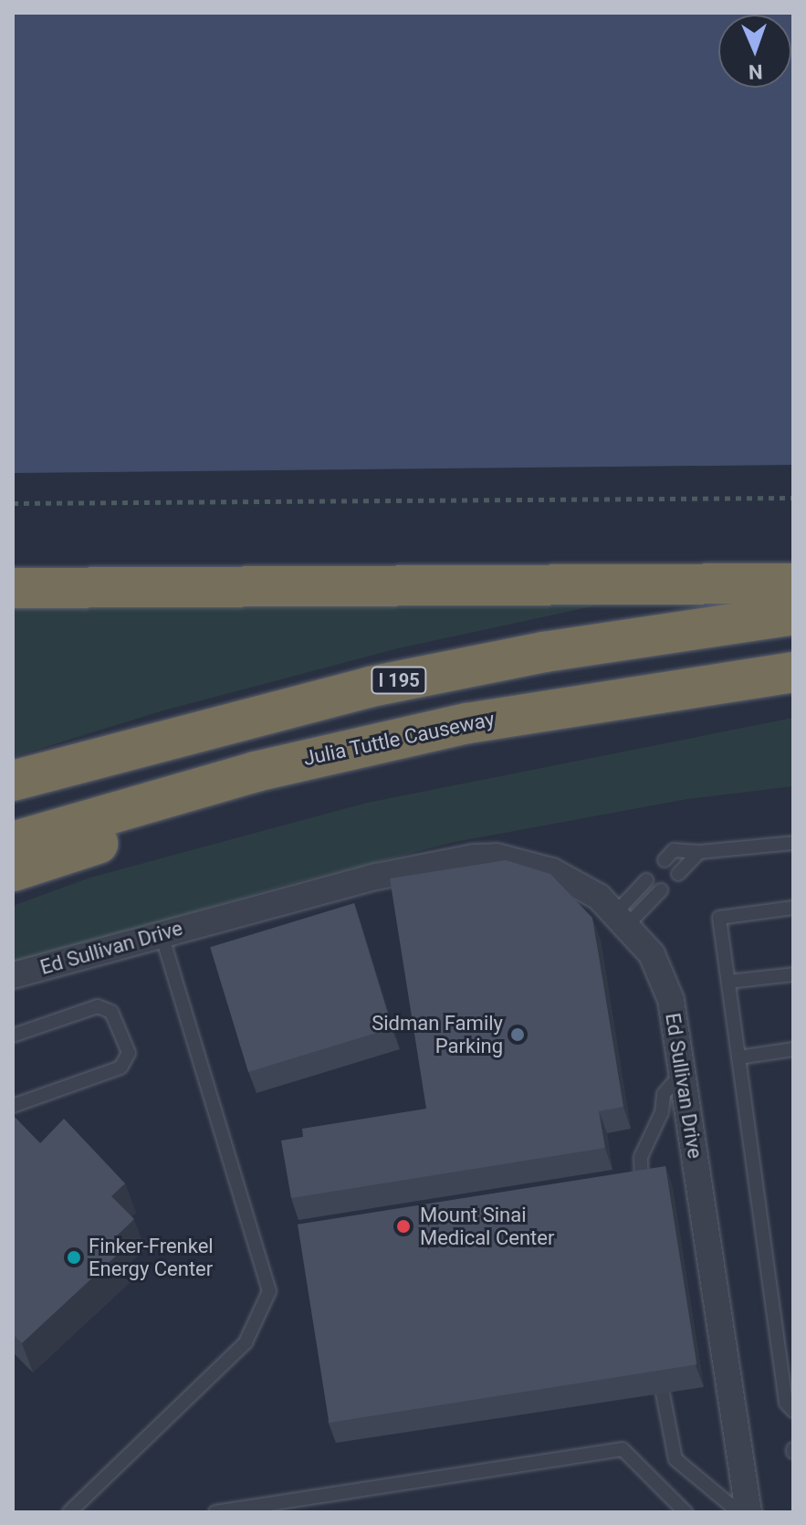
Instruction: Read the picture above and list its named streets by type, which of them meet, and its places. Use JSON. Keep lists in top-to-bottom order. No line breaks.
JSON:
{"streets":{"highway":["I 195","Julia Tuttle Causeway"],"street":["Ed Sullivan Drive"]},"places":["Sidman Family Parking","Mount Sinai Medical Center","Finker-Frenkel Energy Center"],"north":"bottom"}
